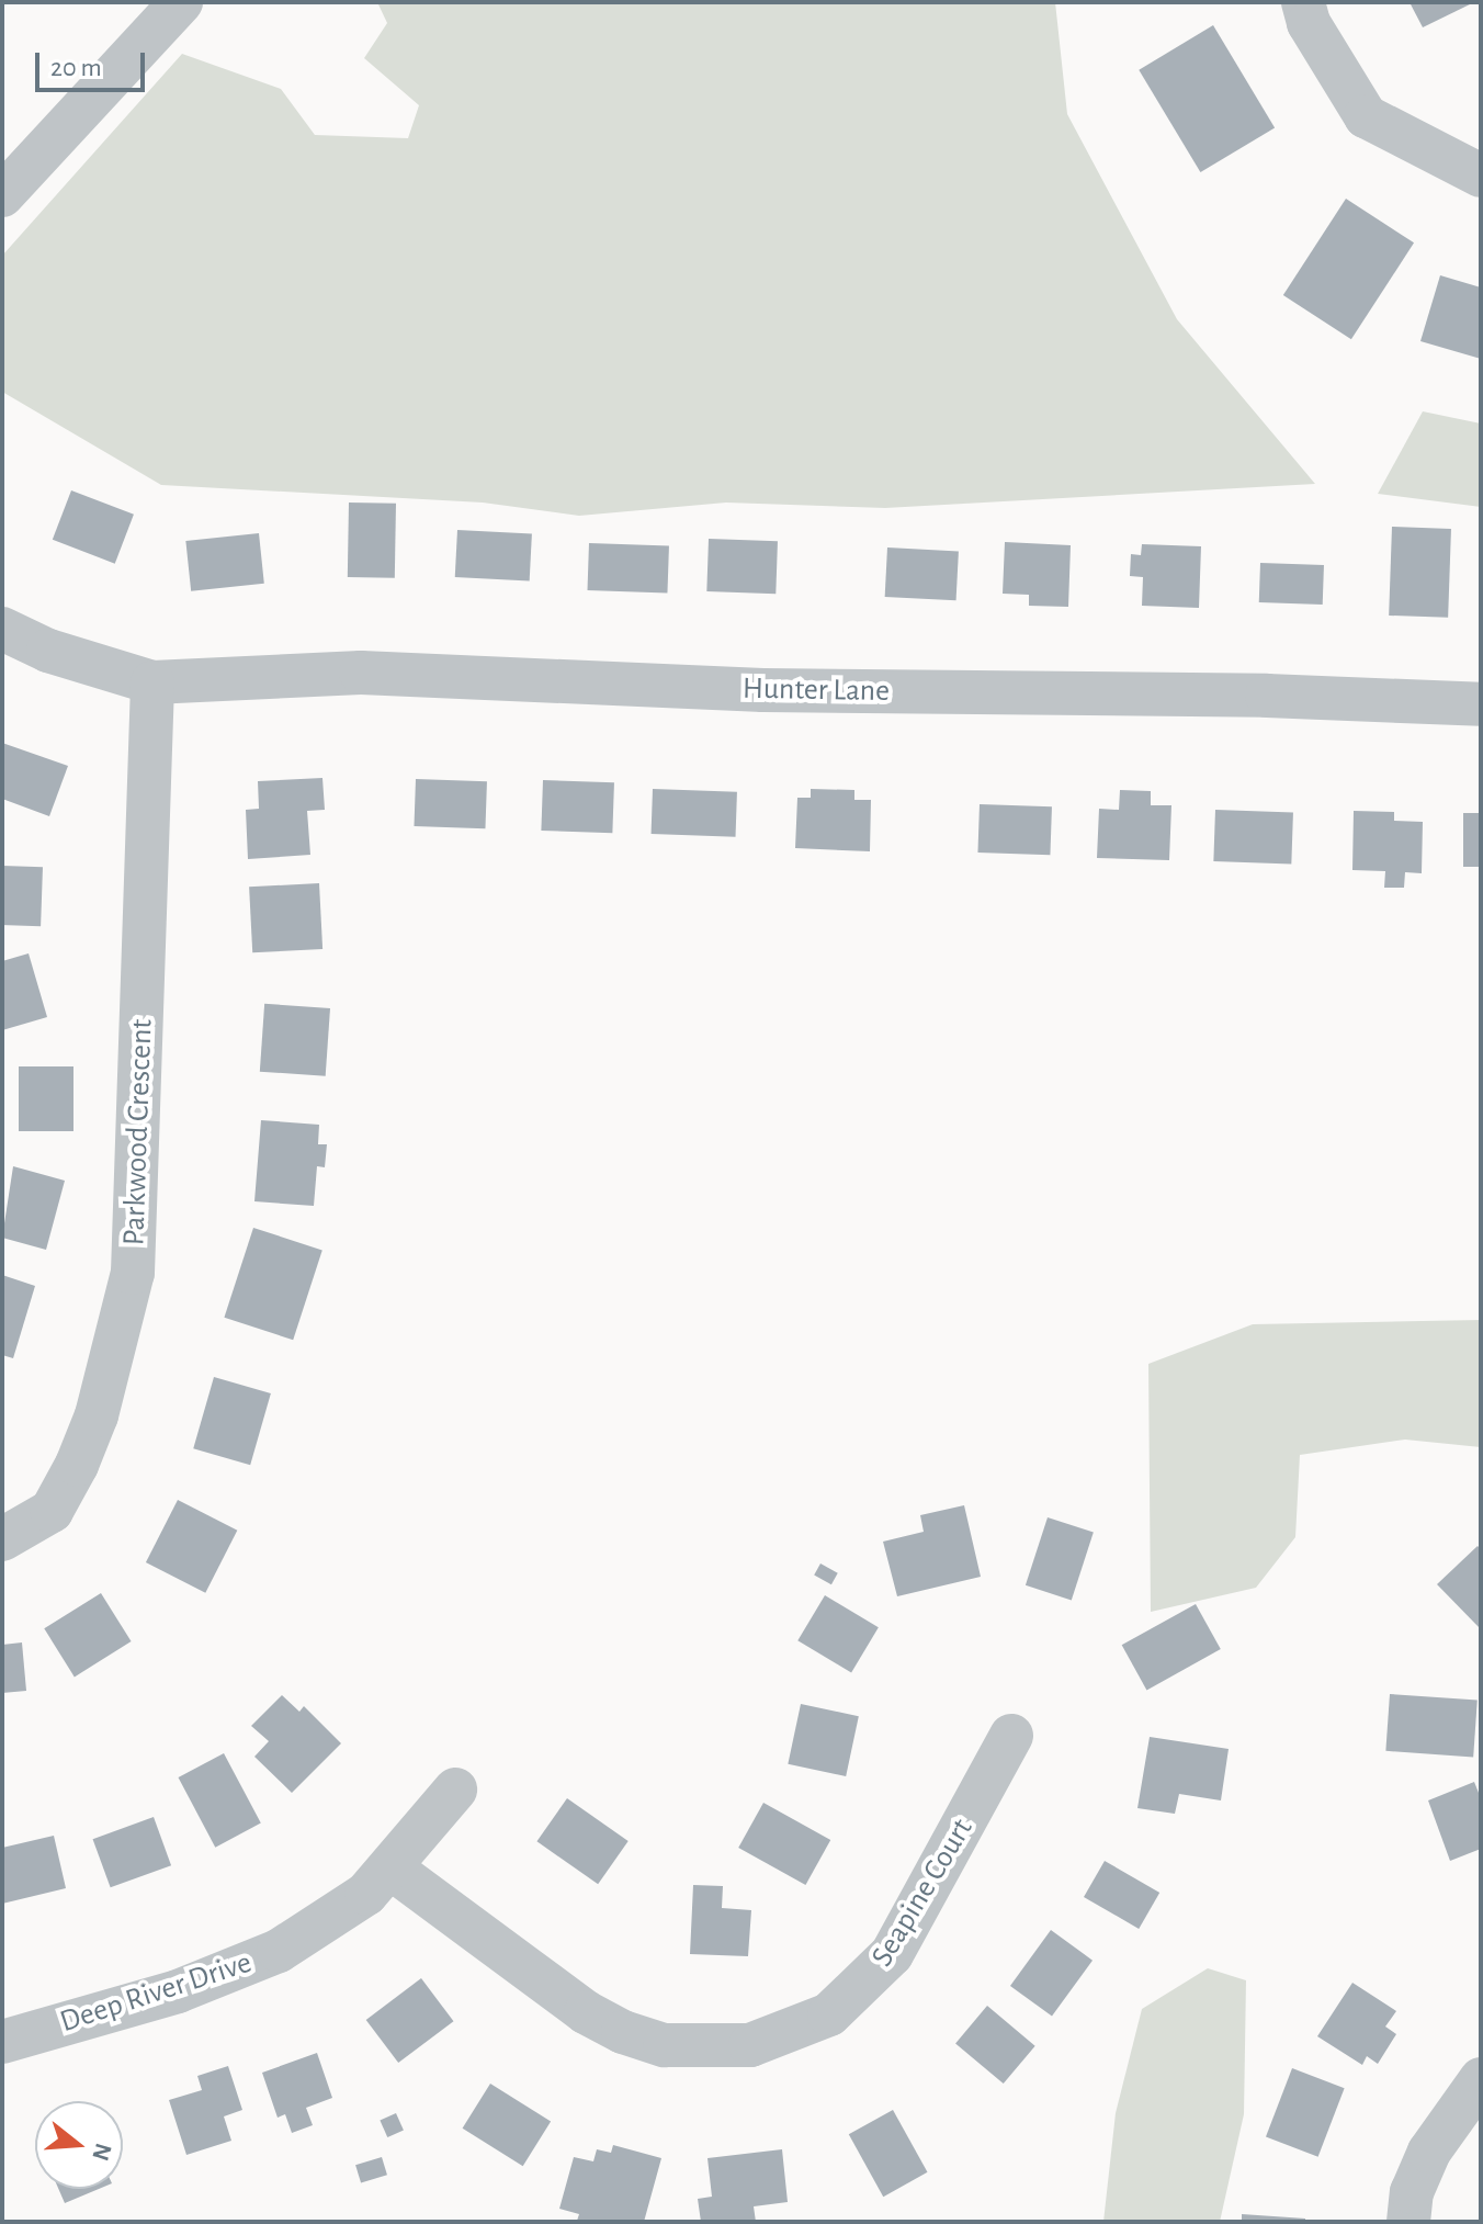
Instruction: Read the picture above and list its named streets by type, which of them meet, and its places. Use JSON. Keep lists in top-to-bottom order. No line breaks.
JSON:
{"streets":{"street":["Hunter Lane","Parkwood Crescent","Seapine Court","Deep River Drive"]},"crossings":[["Hunter Lane","Parkwood Crescent"],["Seapine Court","Deep River Drive"]],"scale_bar":"20 m","north":"right"}
